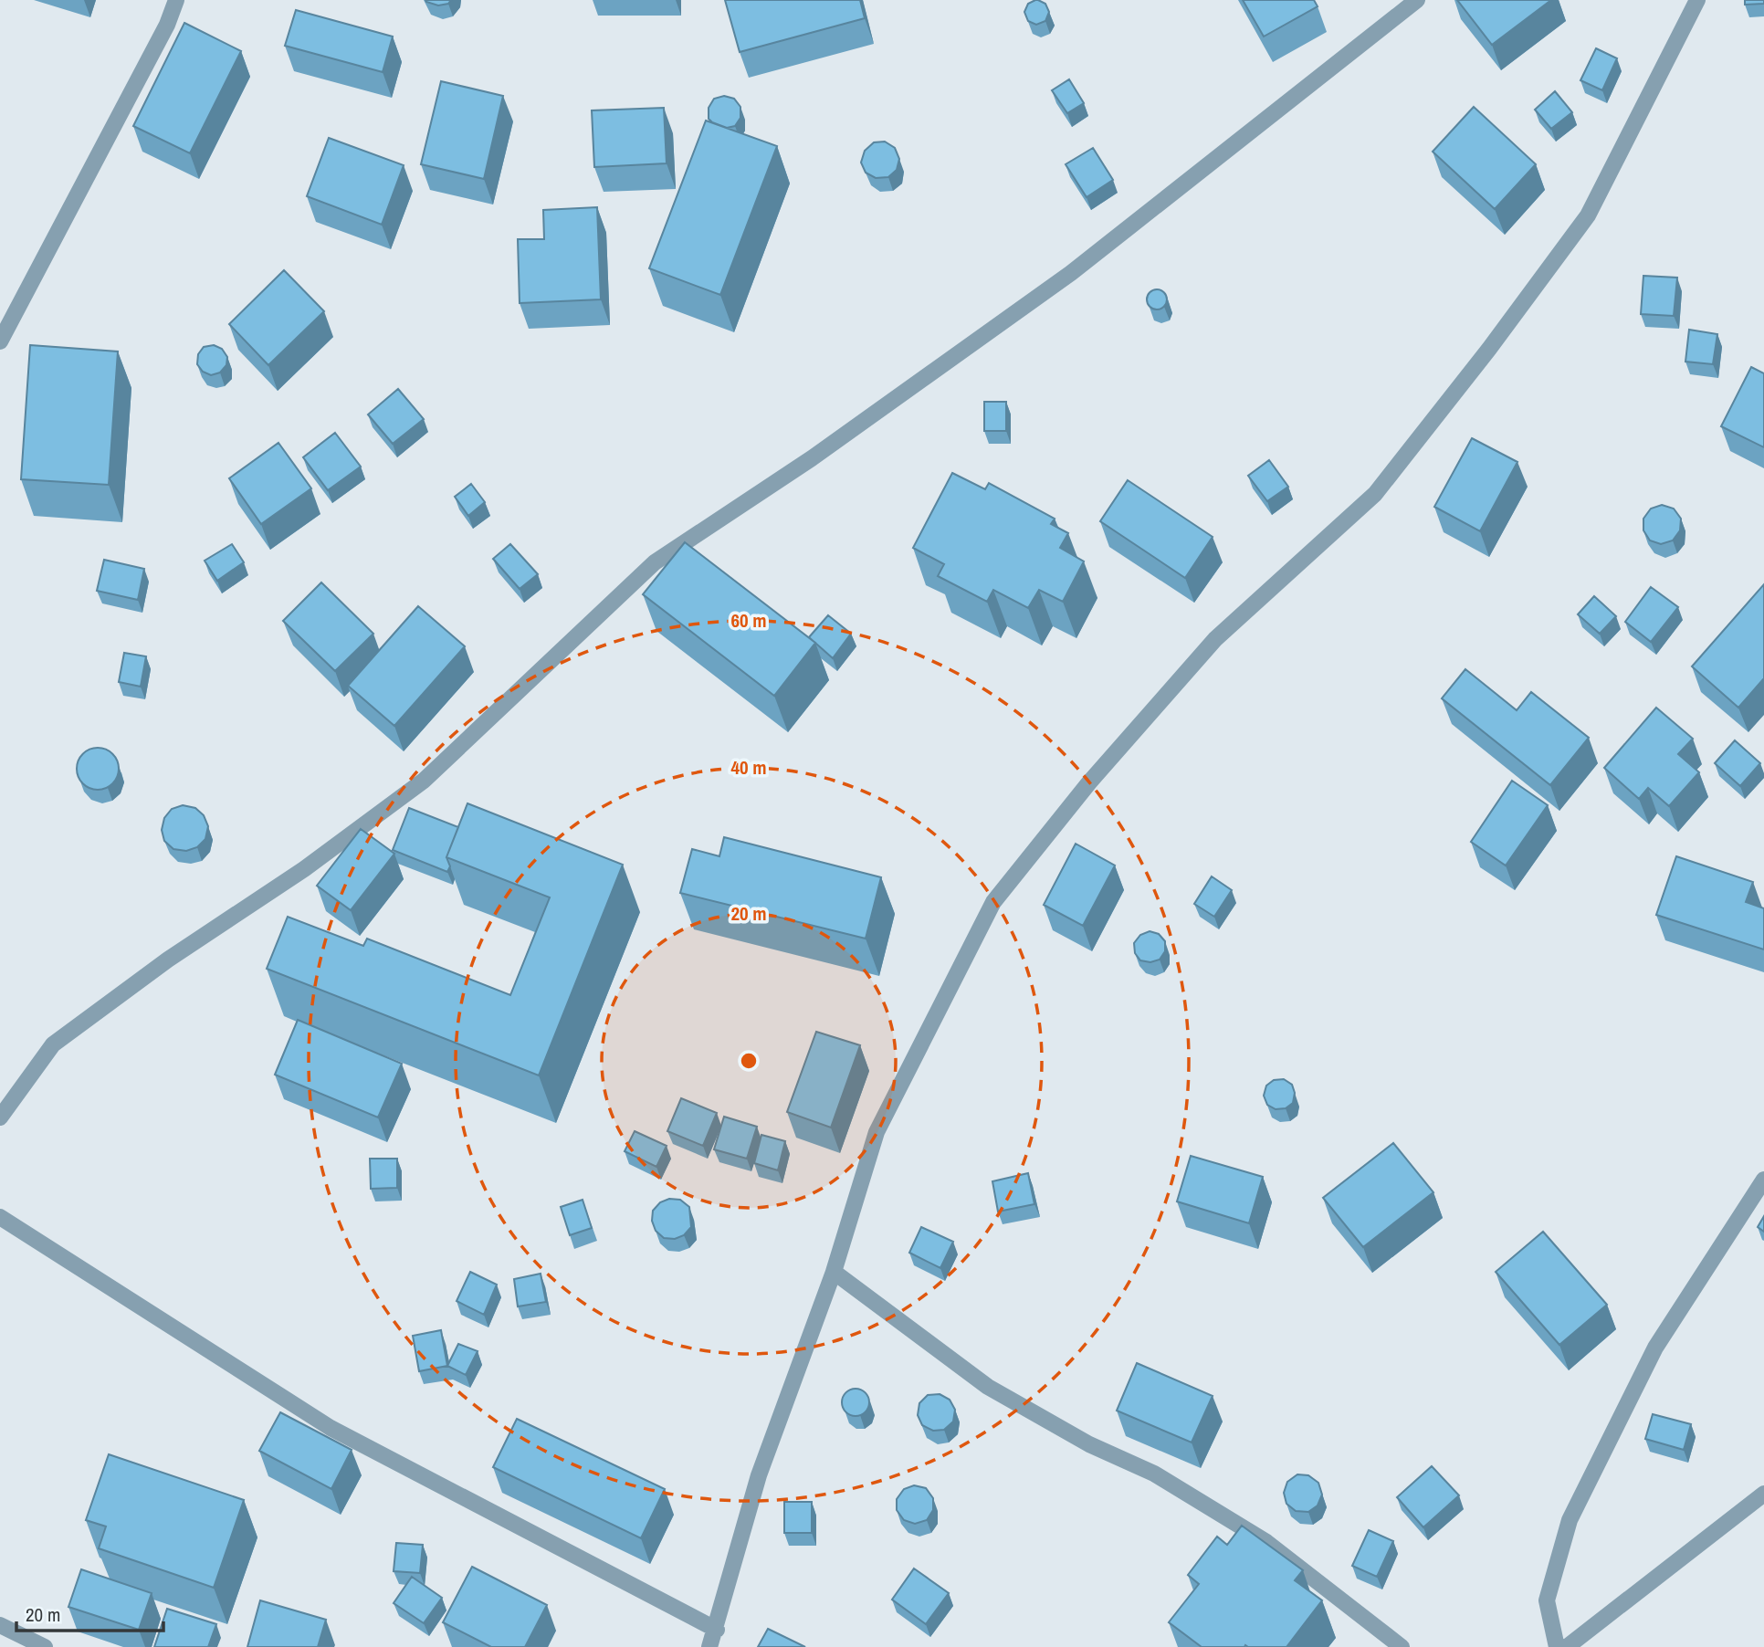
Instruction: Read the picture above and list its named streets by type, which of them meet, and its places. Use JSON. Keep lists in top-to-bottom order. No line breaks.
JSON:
{"scale_bar":"20 m","rings":["60 m","40 m","20 m"]}
